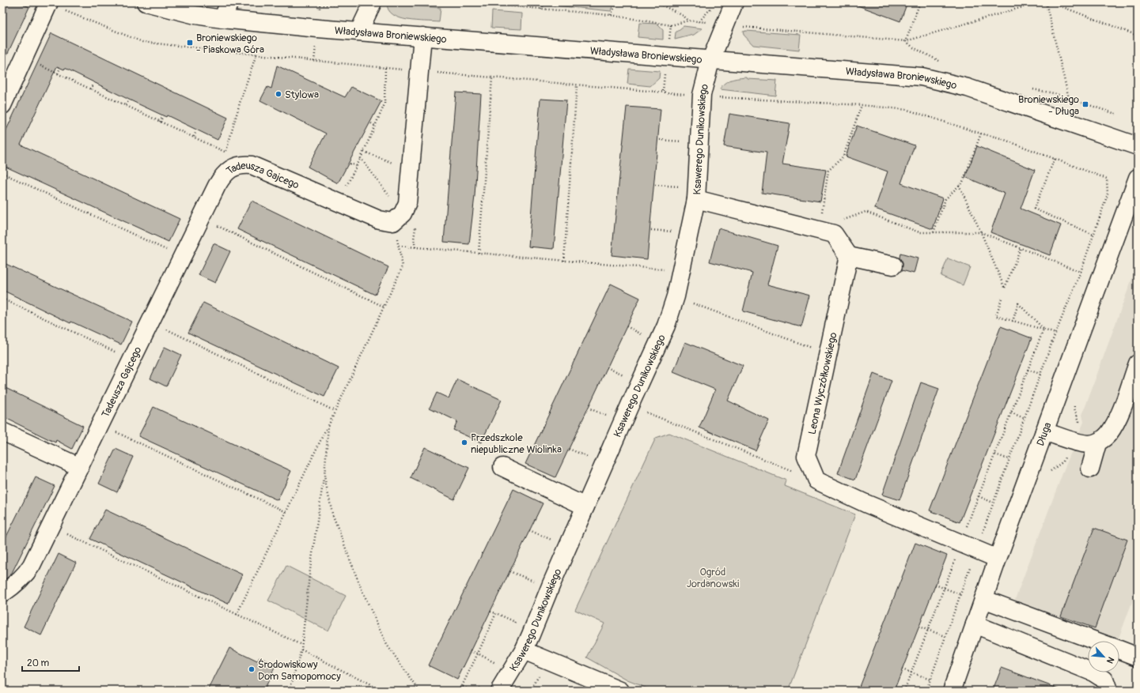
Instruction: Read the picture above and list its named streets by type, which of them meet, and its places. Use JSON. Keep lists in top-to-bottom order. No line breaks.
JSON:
{"streets":{"street":["Władysława Broniewskiego","Ksawerego Dunikowskiego","Tadeusza Gajcego","Leona Wyczółkowskiego","Długa"]},"crossings":[["Władysława Broniewskiego","Ksawerego Dunikowskiego"],["Leona Wyczółkowskiego","Długa"]],"parks":["Ogród Jordanowski"],"places":{"transit":["Broniewskiego - Piaskowa Góra","Broniewskiego - Długa"],"other":["Stylowa","Przedszkole niepubliczne Wiolinka","Środowiskowy Dom Samopomocy"]},"scale_bar":"20 m","north":"bottom right"}
